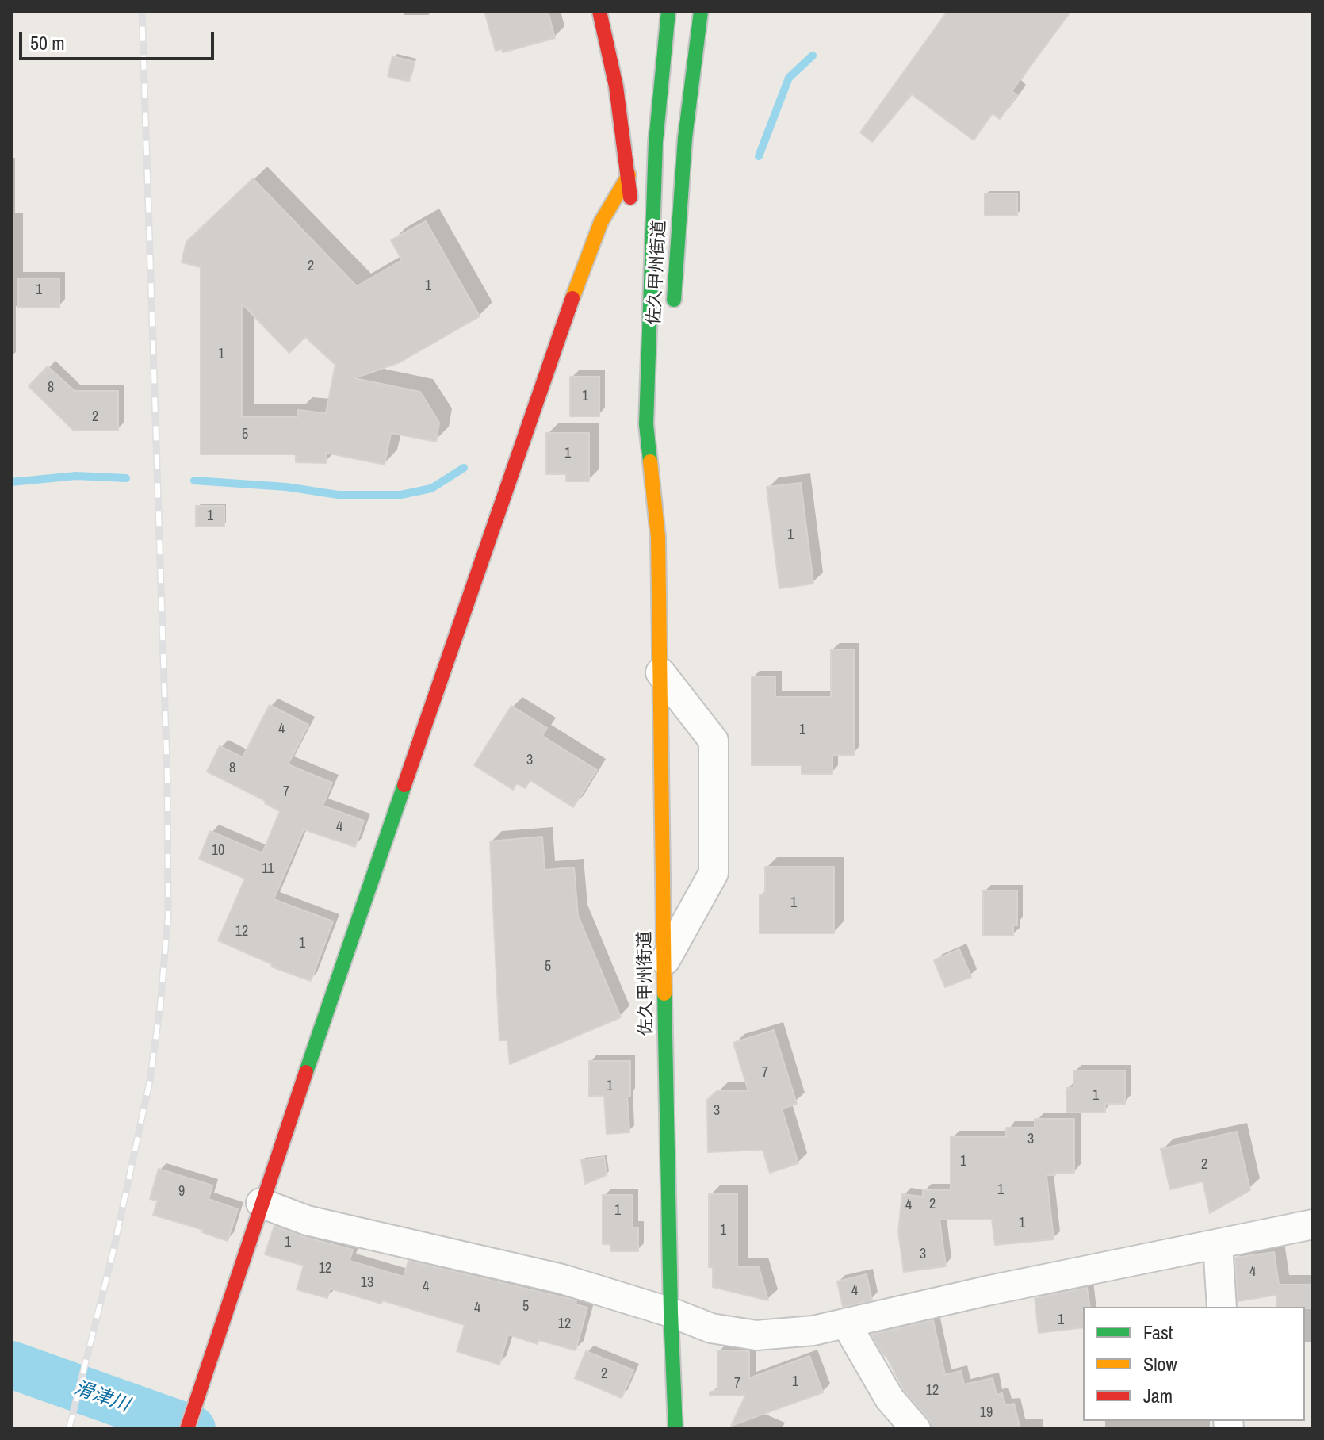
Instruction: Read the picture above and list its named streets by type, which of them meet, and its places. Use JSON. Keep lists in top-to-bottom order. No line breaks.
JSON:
{"streets":{"street":["佐久甲州街道"]},"water":["滑津川"],"house_numbers":["2","1","1","1","8","1","2","5","1","1","1","4","1","3","8","7","4","10","11","1","12","1","5","7","1","1","3","3","1","2","1","9","2","4","1","1","1","1","3","12","4","13","4","4","5","4","1","12","2","1","7","12","19"],"legend":["Fast","Slow","Jam"],"scale_bar":"50 m"}
